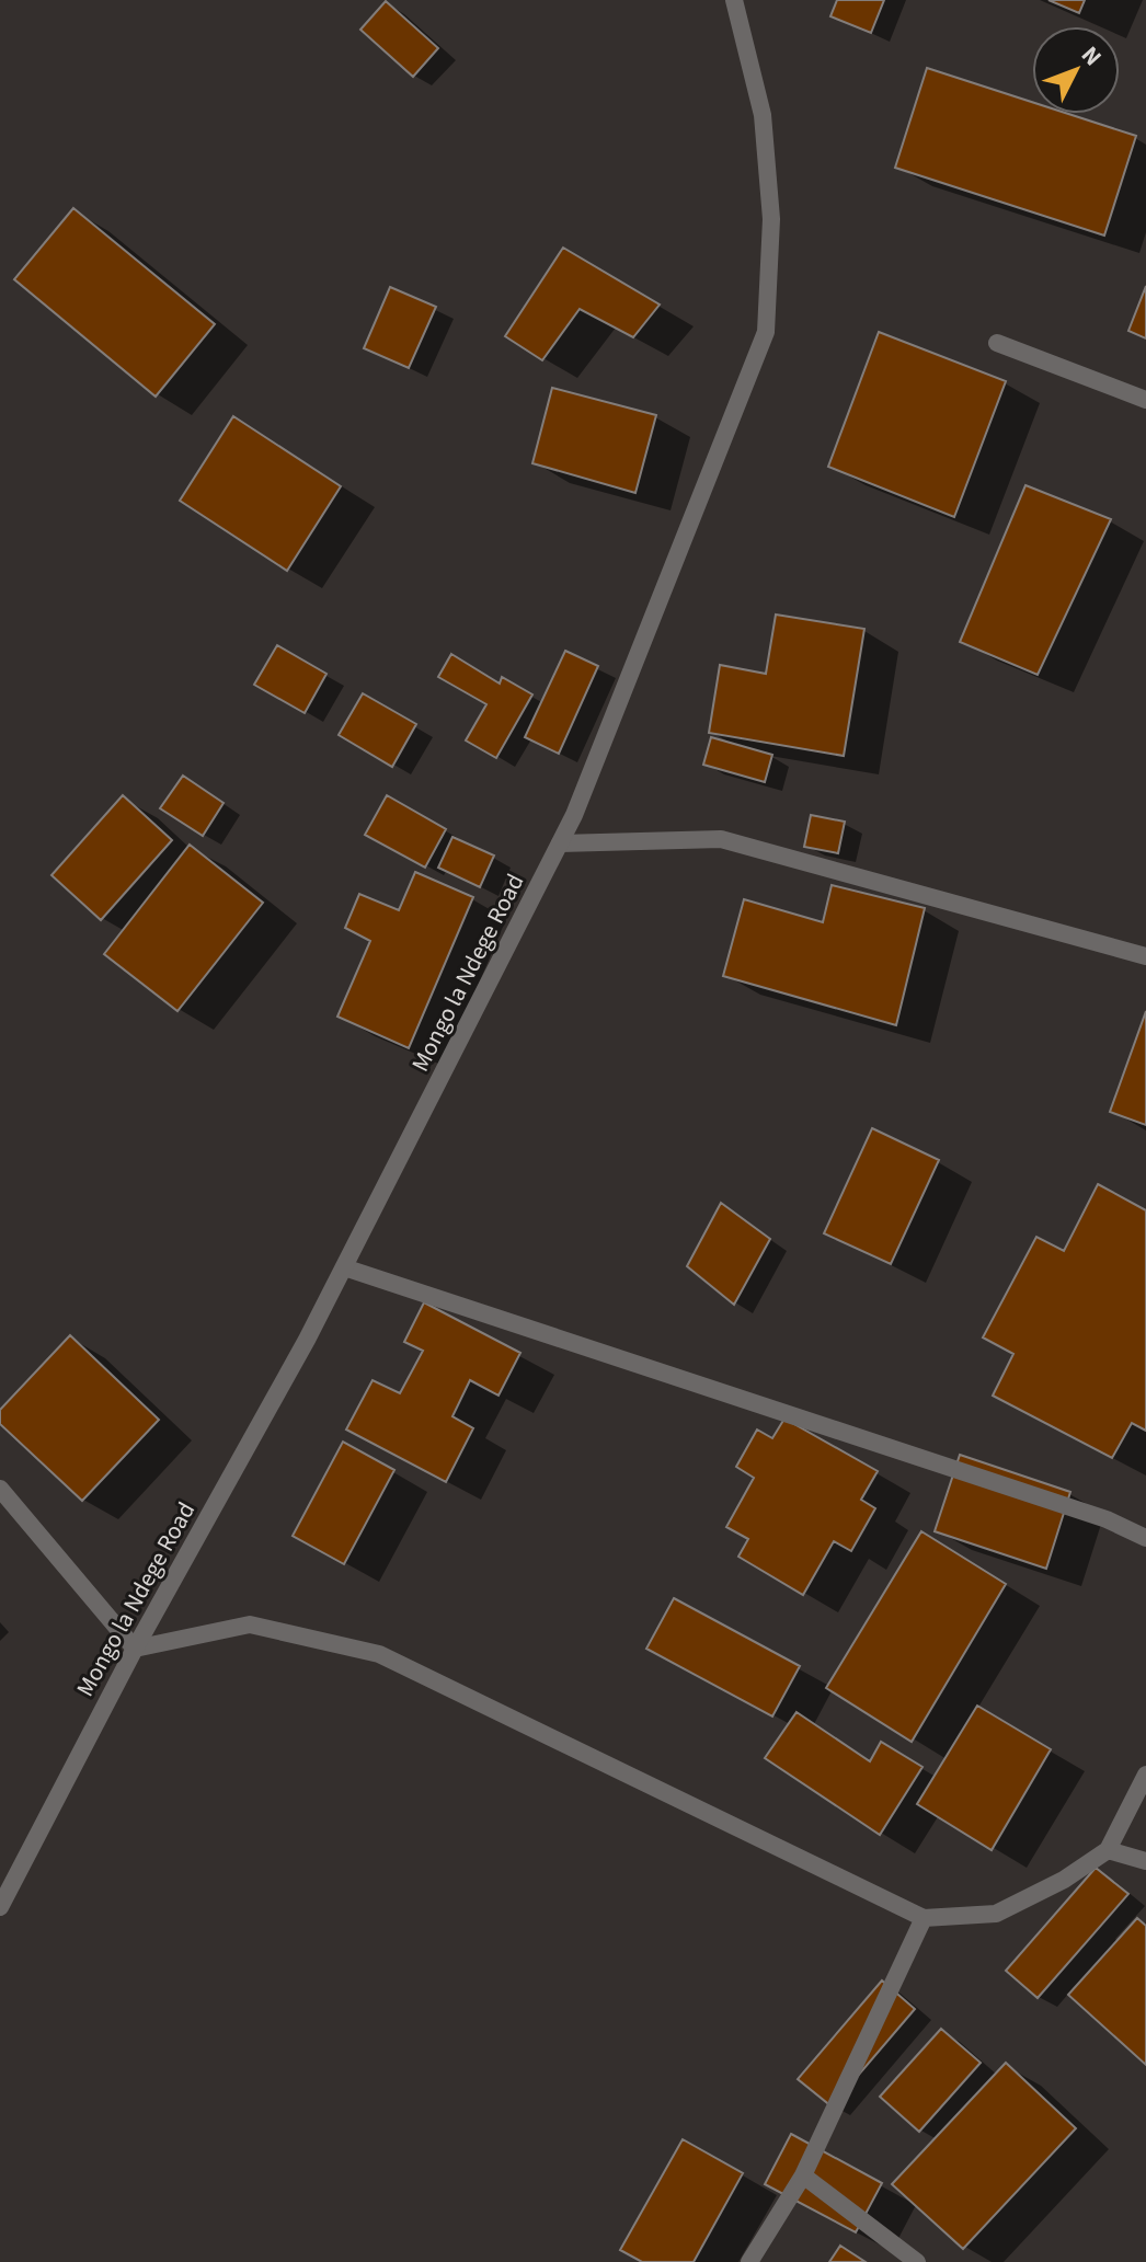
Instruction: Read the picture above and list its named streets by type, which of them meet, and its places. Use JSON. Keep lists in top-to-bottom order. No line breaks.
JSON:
{"streets":{"street":["Mongo la Ndege Road"]},"north":"top right"}
